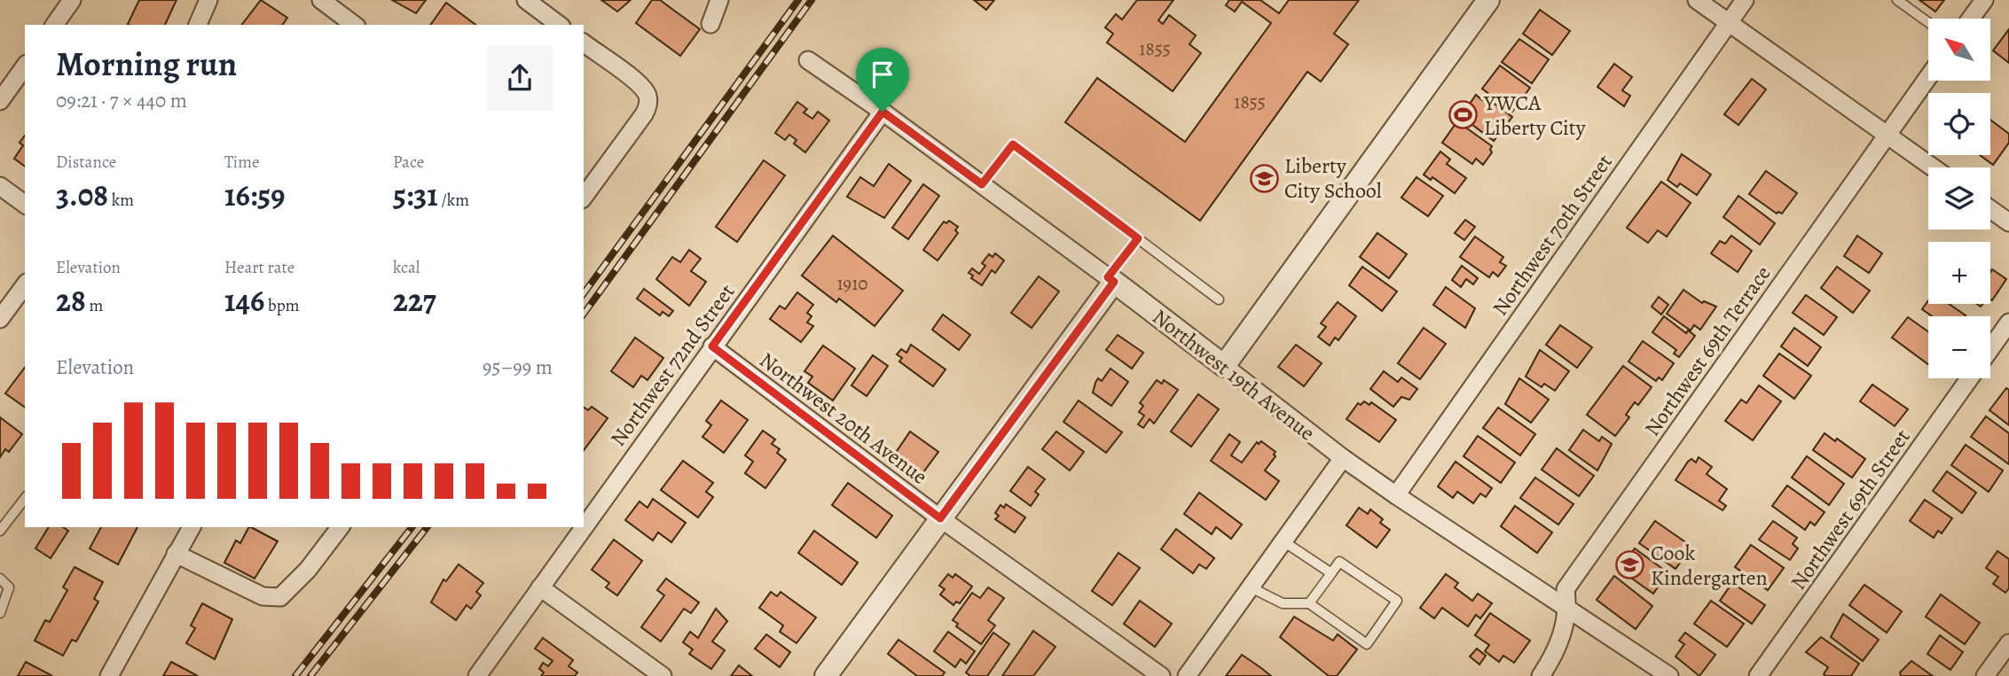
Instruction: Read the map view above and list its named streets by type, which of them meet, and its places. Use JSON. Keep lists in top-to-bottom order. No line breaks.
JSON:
{"streets":{"street":["Northwest 70th Street","Northwest 69th Terrace","Northwest 72nd Street","Northwest 19th Avenue","Northwest 20th Avenue","Northwest 69th Street"]},"crossings":[["Northwest 70th Street","Northwest 19th Avenue"],["Northwest 69th Terrace","Northwest 19th Avenue"],["Northwest 72nd Street","Northwest 19th Avenue"],["Northwest 72nd Street","Northwest 20th Avenue"]],"places":{"sports":["YWCA Liberty City"],"school or university":["Liberty City School","Cook Kindergarten"]},"house_numbers":["1855","1855","1910"],"north":"top left","page":{"map_buttons":["+","−"],"heading":["Morning run","09:21 · 7 × 440 m"],"stats":[["Distance","3.08 km"],["Time","16:59"],["Pace","5:31 /km"],["Elevation","28 m"],["Heart rate","146 bpm"],["kcal","227"]],"chart":["Elevation","95–99 m"]}}
